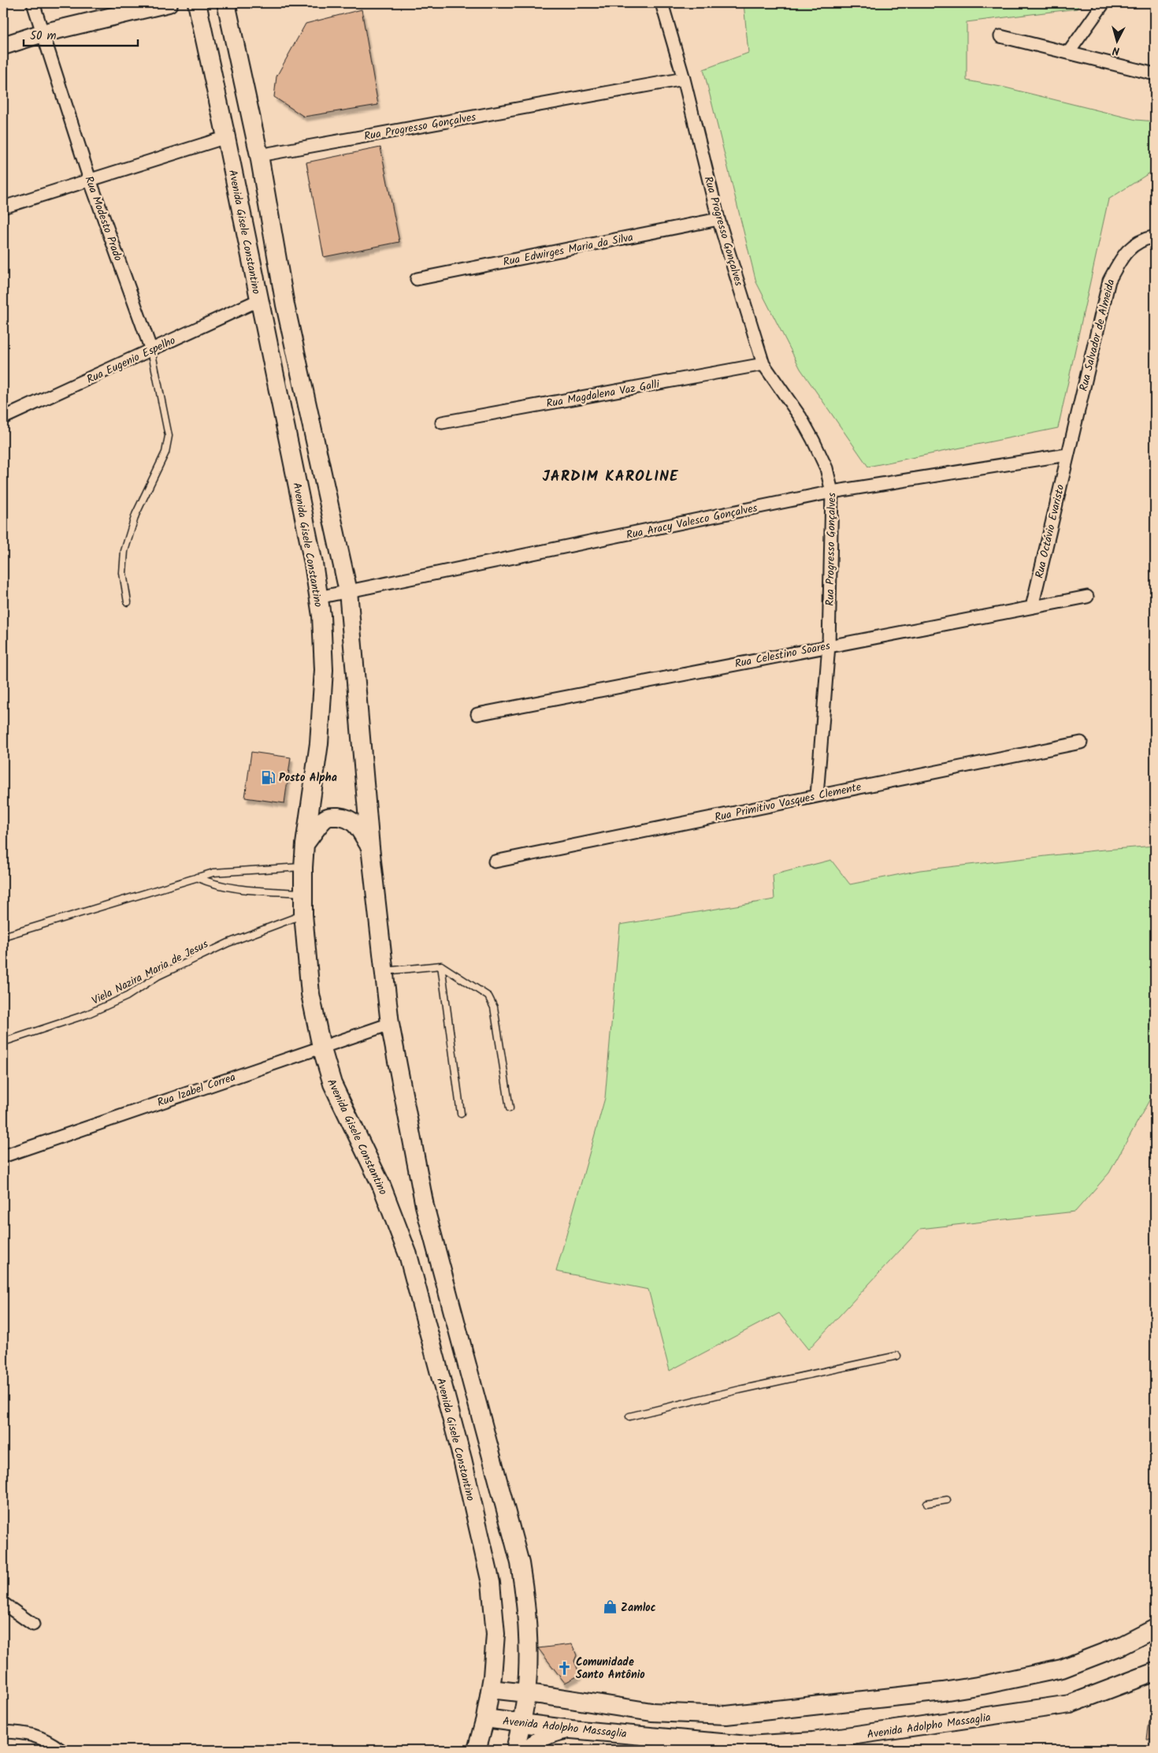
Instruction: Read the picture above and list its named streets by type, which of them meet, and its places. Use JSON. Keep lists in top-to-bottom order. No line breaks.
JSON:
{"streets":{"main road":["Avenida Gisele Constantino","Avenida Adolpho Massaglia"],"street":["Rua Progresso Gonçalves","Rua Modesto Prado","Rua Edwirges Maria da Silva","Rua Salvador de Almeida","Rua Eugenio Espelho","Rua Magdalena Vaz Galli","Rua Aracy Valesco Gonçalves","Rua Octávio Evaristo","Rua Celestino Soares","Rua Primitivo Vasques Clemente","Rua Izabel Correa"],"lane":["Viela Nazira Maria de Jesus"]},"crossings":[["Rua Progresso Gonçalves","Rua Edwirges Maria da Silva"],["Rua Progresso Gonçalves","Rua Magdalena Vaz Galli"],["Rua Progresso Gonçalves","Rua Aracy Valesco Gonçalves"],["Rua Progresso Gonçalves","Rua Celestino Soares"],["Rua Progresso Gonçalves","Rua Primitivo Vasques Clemente"],["Rua Modesto Prado","Rua Eugenio Espelho"],["Avenida Gisele Constantino","Rua Eugenio Espelho"],["Avenida Gisele Constantino","Rua Aracy Valesco Gonçalves"],["Avenida Gisele Constantino","Viela Nazira Maria de Jesus"],["Avenida Gisele Constantino","Rua Izabel Correa"],["Avenida Gisele Constantino","Avenida Adolpho Massaglia"],["Rua Salvador de Almeida","Rua Aracy Valesco Gonçalves"],["Rua Salvador de Almeida","Rua Octávio Evaristo"],["Rua Aracy Valesco Gonçalves","Rua Octávio Evaristo"],["Rua Octávio Evaristo","Rua Celestino Soares"]],"districts":["JARDIM KAROLINE"],"places":{"fuel station":["Posto Alpha"],"shop":["Zamloc"],"church":["Comunidade Santo Antônio"]},"scale_bar":"50 m","north":"bottom"}
